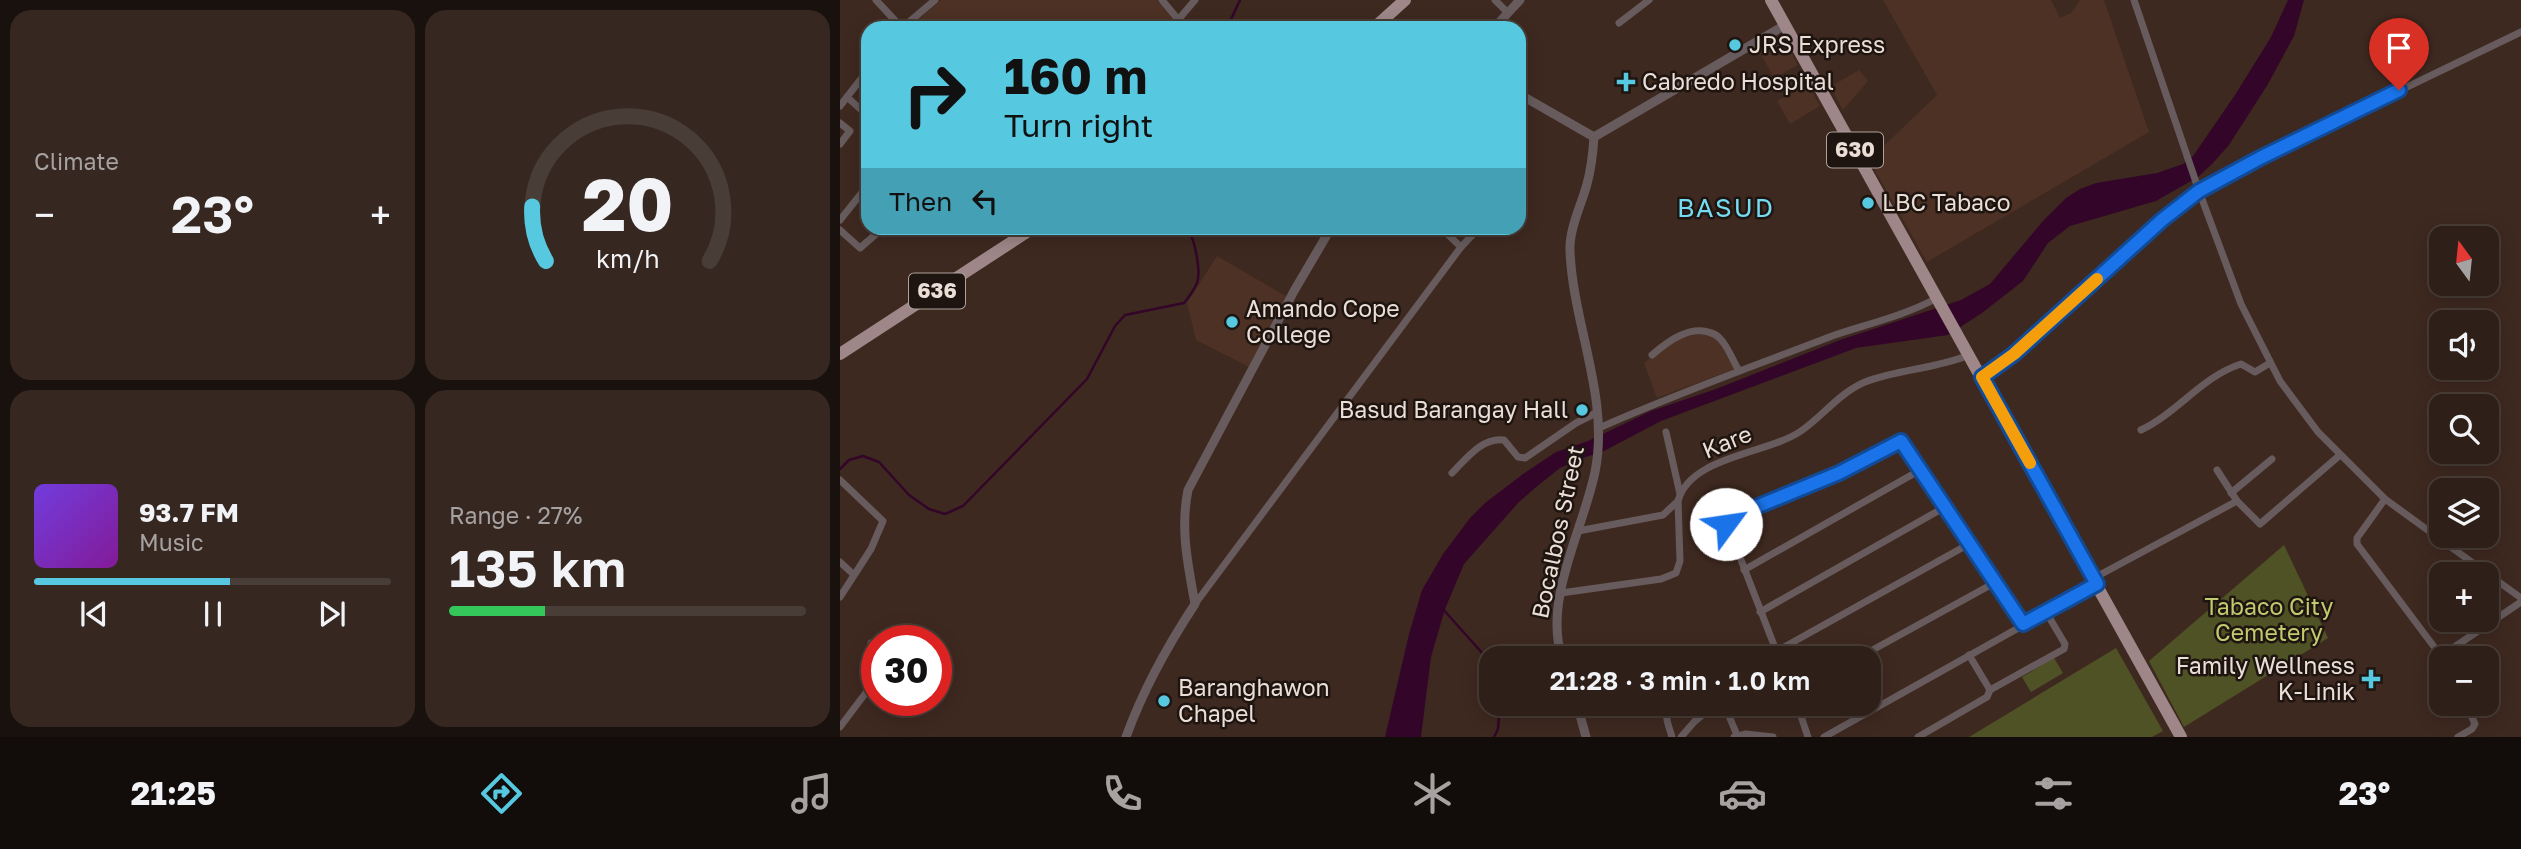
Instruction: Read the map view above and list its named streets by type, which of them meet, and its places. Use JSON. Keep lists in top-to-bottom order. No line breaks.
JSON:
{"streets":{"main road":["630","636"],"street":["Kare","Bocalbos Street"]},"crossings":[["630","Kare"],["Kare","Bocalbos Street"]],"districts":["BASUD"],"parks":["Tabaco City Cemetery"],"places":{"other":["JRS Express","LBC Tabaco","Amando Cope College","Basud Barangay Hall","Baranghawon Chapel"],"health":["Cabredo Hospital","Family Wellness K-Linik"]},"north":"top","page":{"tile":["Climate",["Range · 27%","135 km"]],"turn":["160 m","Turn right"],"then":"Then","heat":["−","23°","+"],"map_buttons":["+","−"],"song":["93.7 FM","Music"],"limit":"30","trip":"21:28 · 3 min · 1.0 km","tabs":["21:25","23°"],"gauge":["20","km/h"]}}
